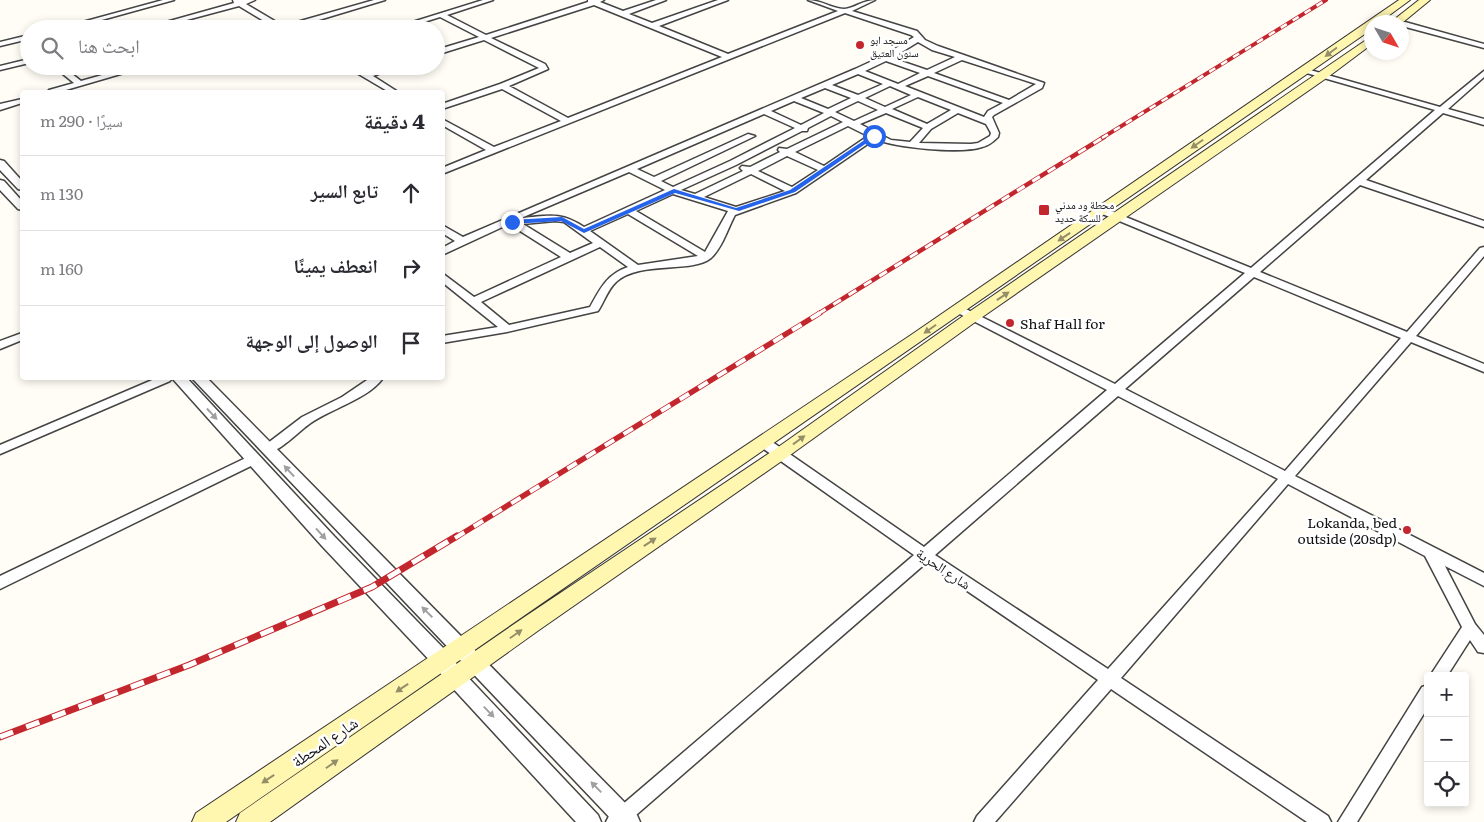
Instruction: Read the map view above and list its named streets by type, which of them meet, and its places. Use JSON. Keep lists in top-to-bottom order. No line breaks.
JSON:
{"streets":{"main road":["شارع المحطة"],"street":["شارع الحرية"]},"places":{"other":["مسجد ابو سنون العتيق","Shaf Hall for","Lokanda, bed outside (20sdp)"],"transit":["محطة ود مدني للسكة حديد"]},"north":"bottom right","page":{"search":"ابحث هنا","heading":["4 دقيقة","سيرًا · 290 m"],"list":[["تابع السير","130 m"],["انعطف يمينًا","160 m"],"الوصول إلى الوجهة"],"map_buttons":["+","−"]}}
